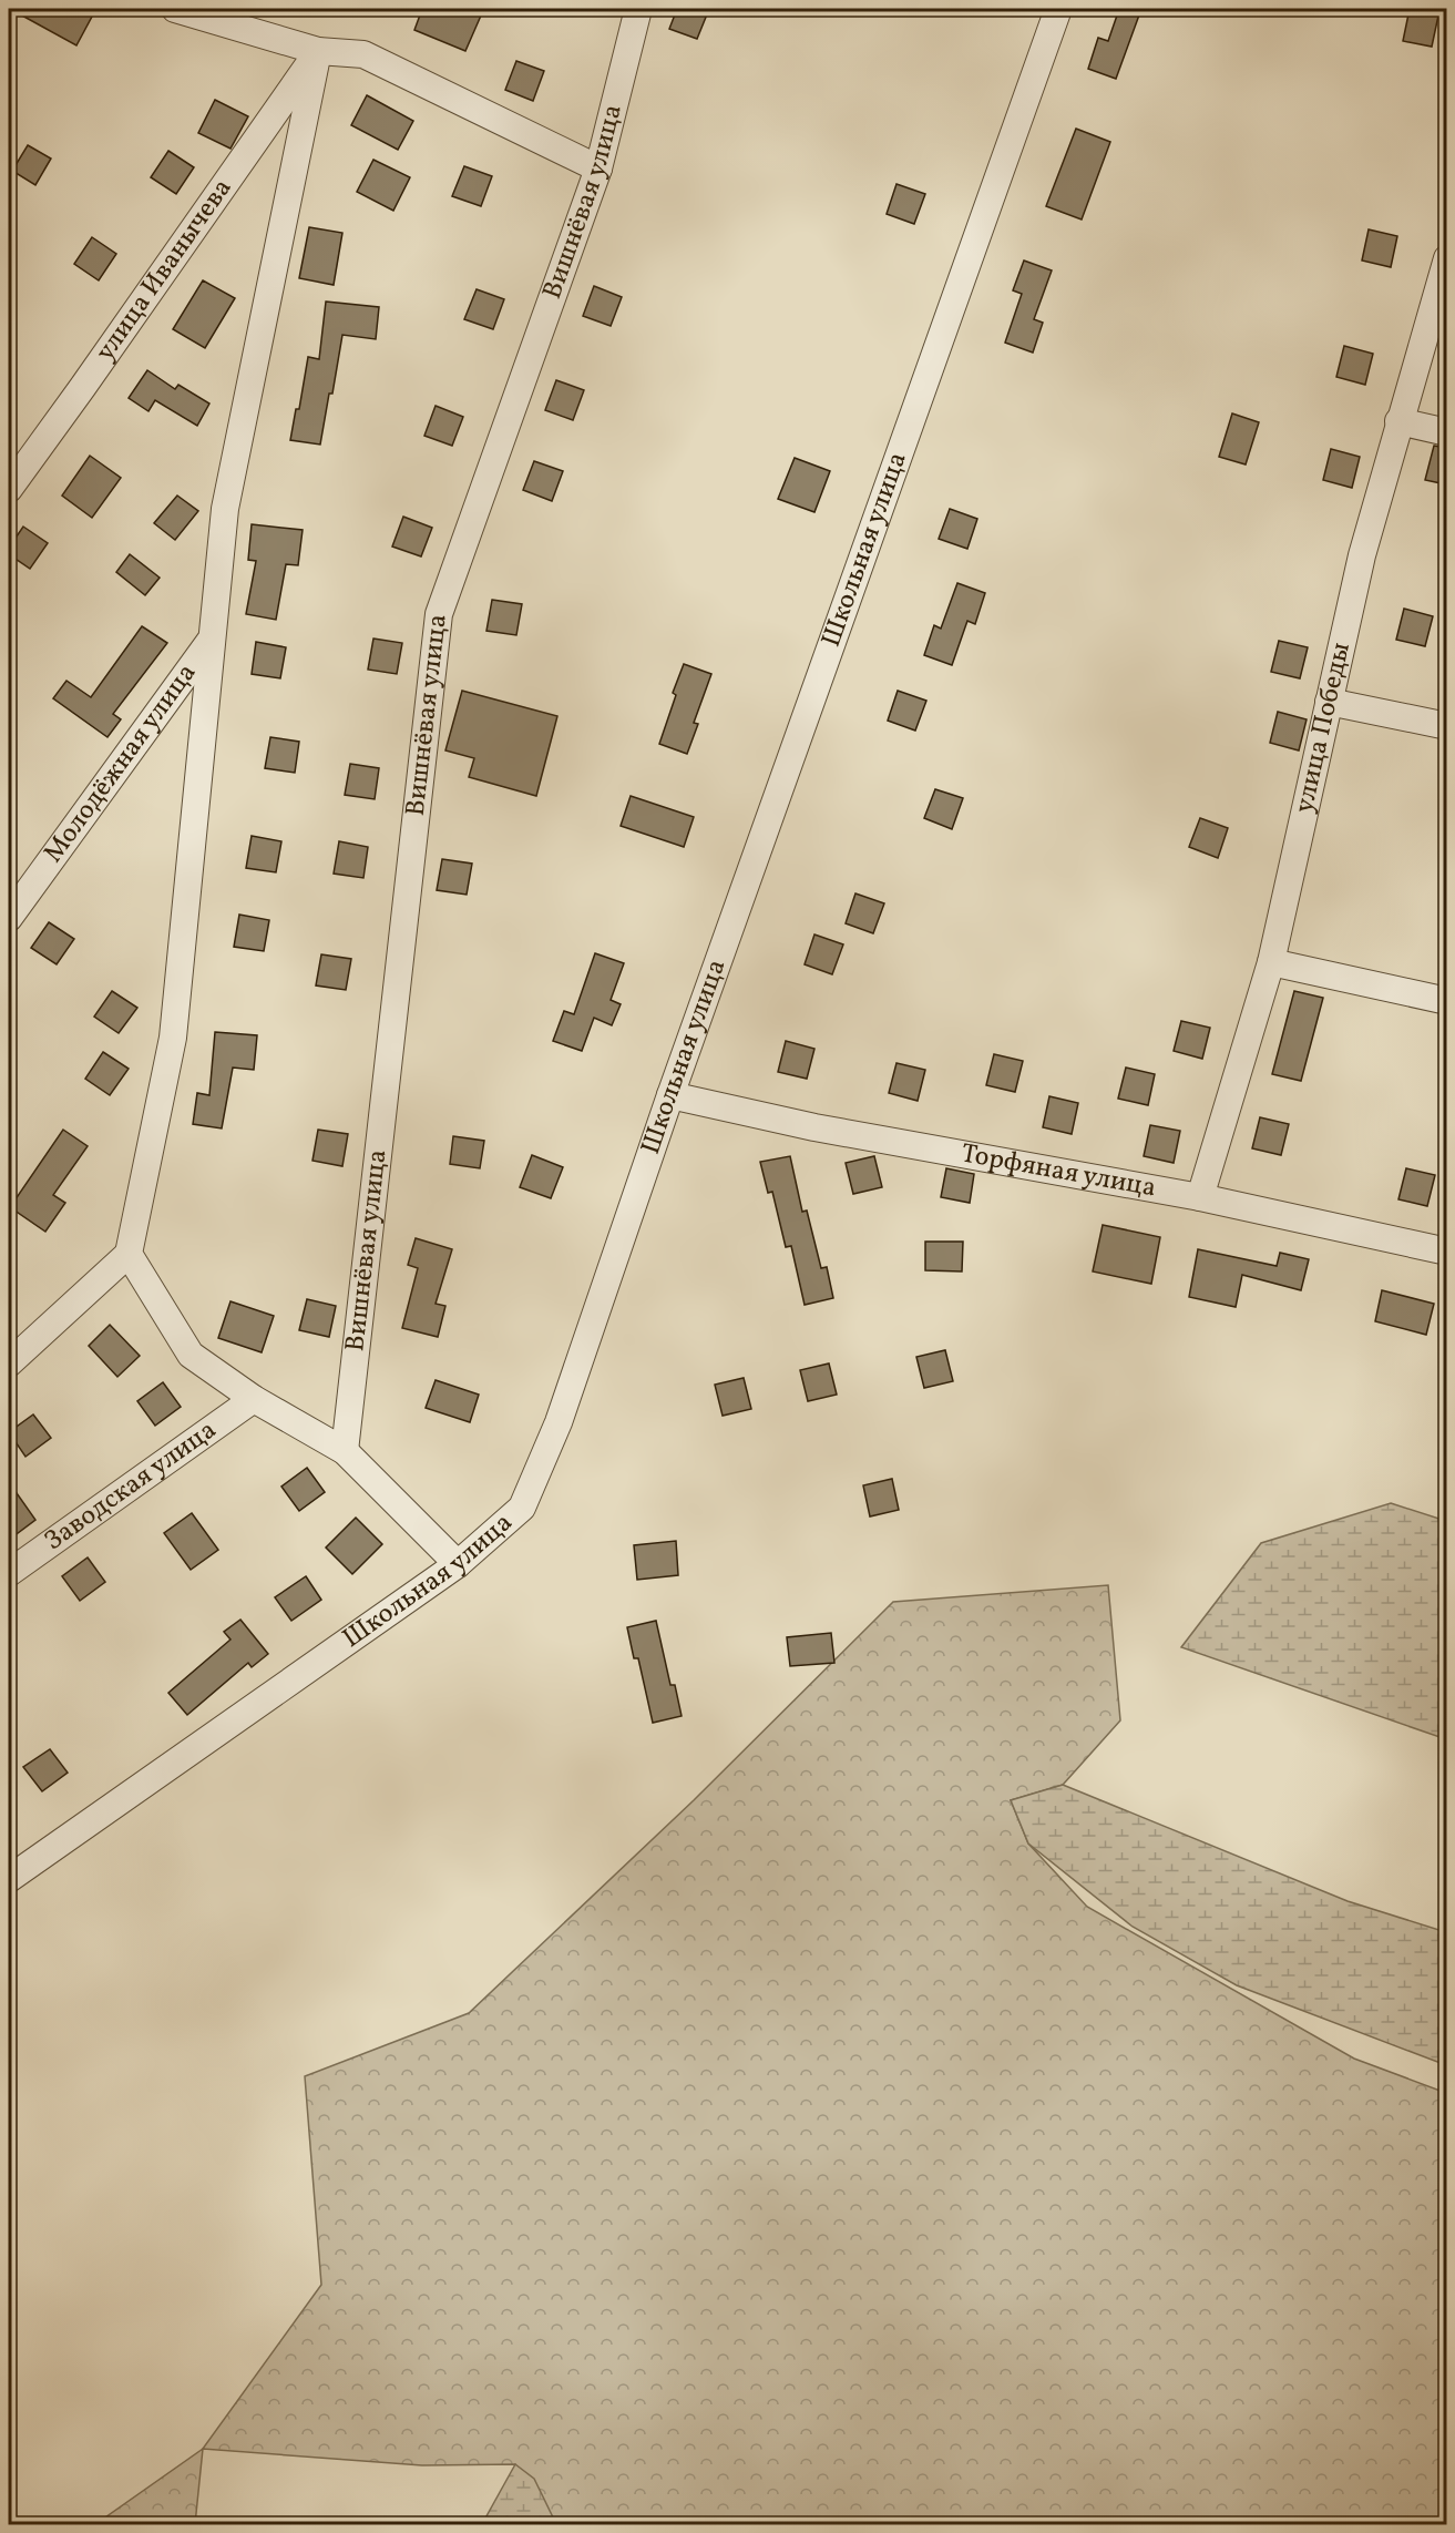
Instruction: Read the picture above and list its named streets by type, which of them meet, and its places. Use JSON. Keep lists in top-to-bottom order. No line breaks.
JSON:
{"streets":{"street":["Вишнёвая улица","улица Иванычева","Школьная улица","улица Победы","Молодёжная улица","Торфяная улица","Заводская улица"]},"crossings":[["Школьная улица","Торфяная улица"],["улица Победы","Торфяная улица"]]}
